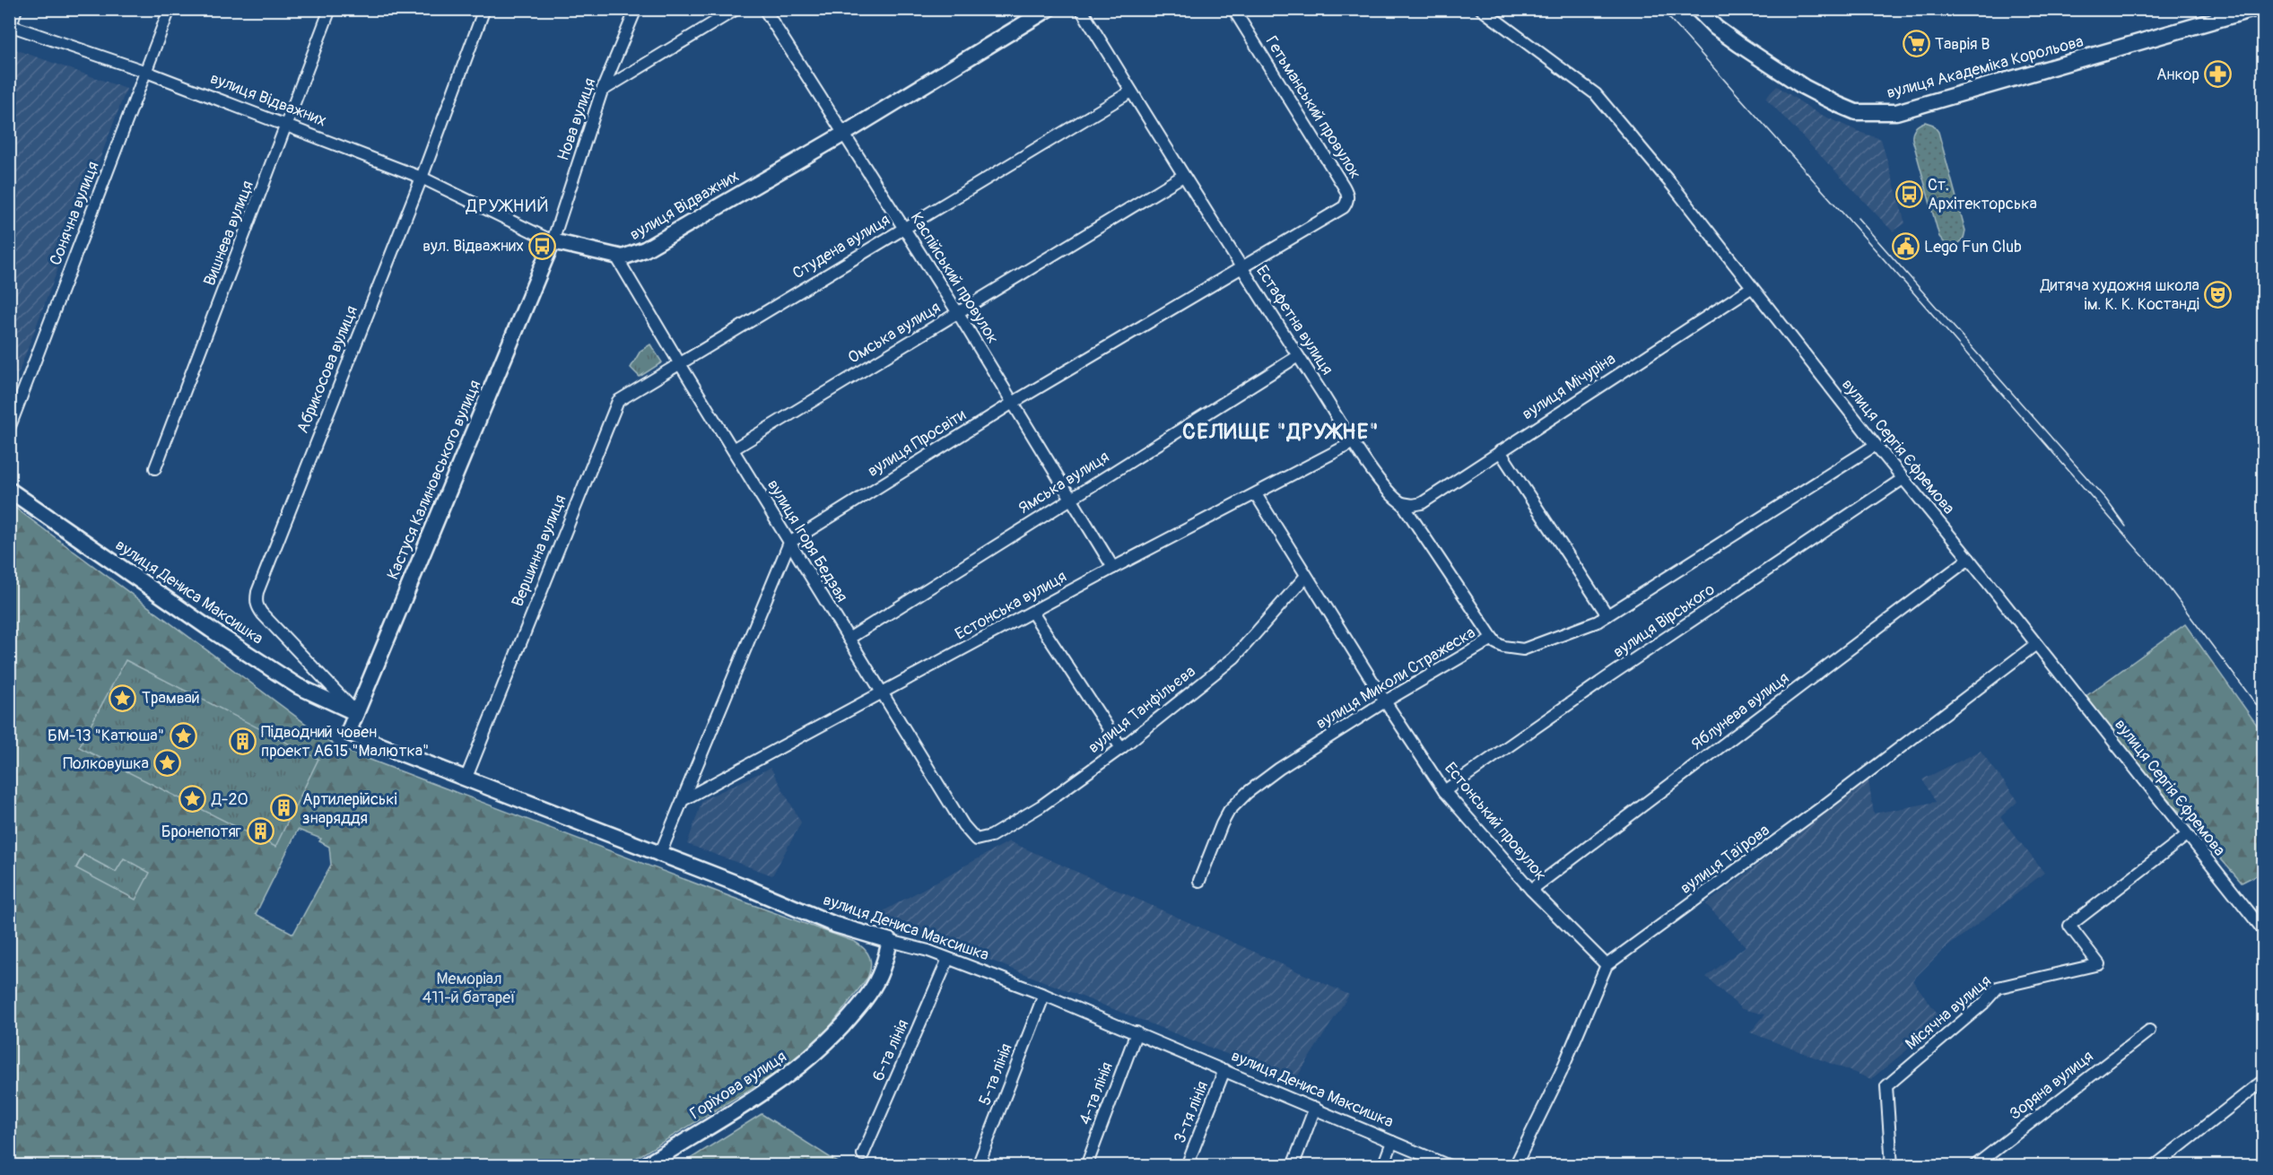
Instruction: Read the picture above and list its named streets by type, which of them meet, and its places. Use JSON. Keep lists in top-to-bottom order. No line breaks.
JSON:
{"streets":{"street":["вулиця Академіка Корольова","вулиця Відважних","Гетьманський провулок","Нова вулиця","Сонячна вулиця","Вишнева вулиця","Студена вулиця","Каспійський провулок","Естафетна вулиця","Омська вулиця","Абрикосова вулиця","вулиця Мічуріна","вулиця Просвіти","вулиця Сергія Єфремова","Кастуся Калиновського вулиця","Ямська вулиця","вулиця Ігоря Бедзая","Вершинна вулиця","вулиця Дениса Максишка","Естонська вулиця","вулиця Вірського","вулиця Миколи Стражеска","вулиця Танфільєва","Яблунева вулиця","Естонський провулок","вулиця Таїрова","Місячна вулиця","6-та лінія","5-та лінія","Горіхова вулиця","Зоряна вулиця","4-та лінія","3-тя лінія"]},"crossings":[["вулиця Відважних","Нова вулиця"],["вулиця Відважних","Сонячна вулиця"],["вулиця Відважних","Вишнева вулиця"],["вулиця Відважних","Каспійський провулок"],["вулиця Відважних","Абрикосова вулиця"],["вулиця Відважних","Кастуся Калиновського вулиця"],["вулиця Відважних","вулиця Ігоря Бедзая"],["Гетьманський провулок","вулиця Просвіти"],["Нова вулиця","Кастуся Калиновського вулиця"],["Студена вулиця","Каспійський провулок"],["Студена вулиця","Естафетна вулиця"],["Студена вулиця","вулиця Ігоря Бедзая"],["Студена вулиця","Вершинна вулиця"],["Каспійський провулок","Омська вулиця"],["Каспійський провулок","вулиця Просвіти"],["Каспійський провулок","Ямська вулиця"],["Каспійський провулок","Естонська вулиця"],["Естафетна вулиця","Омська вулиця"],["Естафетна вулиця","вулиця Мічуріна"],["Естафетна вулиця","вулиця Просвіти"],["Естафетна вулиця","Ямська вулиця"],["Естафетна вулиця","Естонська вулиця"],["Естафетна вулиця","вулиця Миколи Стражеска"],["Омська вулиця","вулиця Ігоря Бедзая"],["Абрикосова вулиця","Кастуся Калиновського вулиця"],["Абрикосова вулиця","вулиця Дениса Максишка"],["вулиця Мічуріна","вулиця Сергія Єфремова"],["вулиця Просвіти","вулиця Ігоря Бедзая"],["вулиця Сергія Єфремова","вулиця Вірського"],["вулиця Сергія Єфремова","вулиця Миколи Стражеска"],["вулиця Сергія Єфремова","Яблунева вулиця"],["вулиця Сергія Єфремова","вулиця Таїрова"],["вулиця Сергія Єфремова","Місячна вулиця"],["Кастуся Калиновського вулиця","вулиця Дениса Максишка"],["Ямська вулиця","вулиця Ігоря Бедзая"],["вулиця Ігоря Бедзая","Вершинна вулиця"],["вулиця Ігоря Бедзая","Естонська вулиця"],["вулиця Ігоря Бедзая","вулиця Танфільєва"],["Вершинна вулиця","вулиця Дениса Максишка"],["вулиця Дениса Максишка","6-та лінія"],["вулиця Дениса Максишка","5-та лінія"],["вулиця Дениса Максишка","Горіхова вулиця"],["вулиця Дениса Максишка","4-та лінія"],["вулиця Дениса Максишка","3-тя лінія"],["Естонська вулиця","Естонський провулок"],["вулиця Вірського","Естонський провулок"],["вулиця Миколи Стражеска","Естонський провулок"],["вулиця Танфільєва","Естонський провулок"],["Яблунева вулиця","Естонський провулок"],["Естонський провулок","вулиця Таїрова"]],"districts":["ДРУЖНИЙ","СЕЛИЩЕ \"ДРУЖНЕ\""],"parks":["Меморіал 411-й батареї"],"places":{"supermarket":["Таврія В"],"pharmacy":["Анкор"],"bus stop":["Ст. Архітекторська","вул. Відважних"],"public building":["Lego Fun Club"],"theatre":["Дитяча художня школа ім. К. К. Костанді"],"place":["Трамвай","БМ-13 \"Катюша\"","Полковушка","Д-20"],"building":["Підводний човен проект А615 \"Малютка\"","Артилерійські знаряддя","Бронепотяг"]}}
